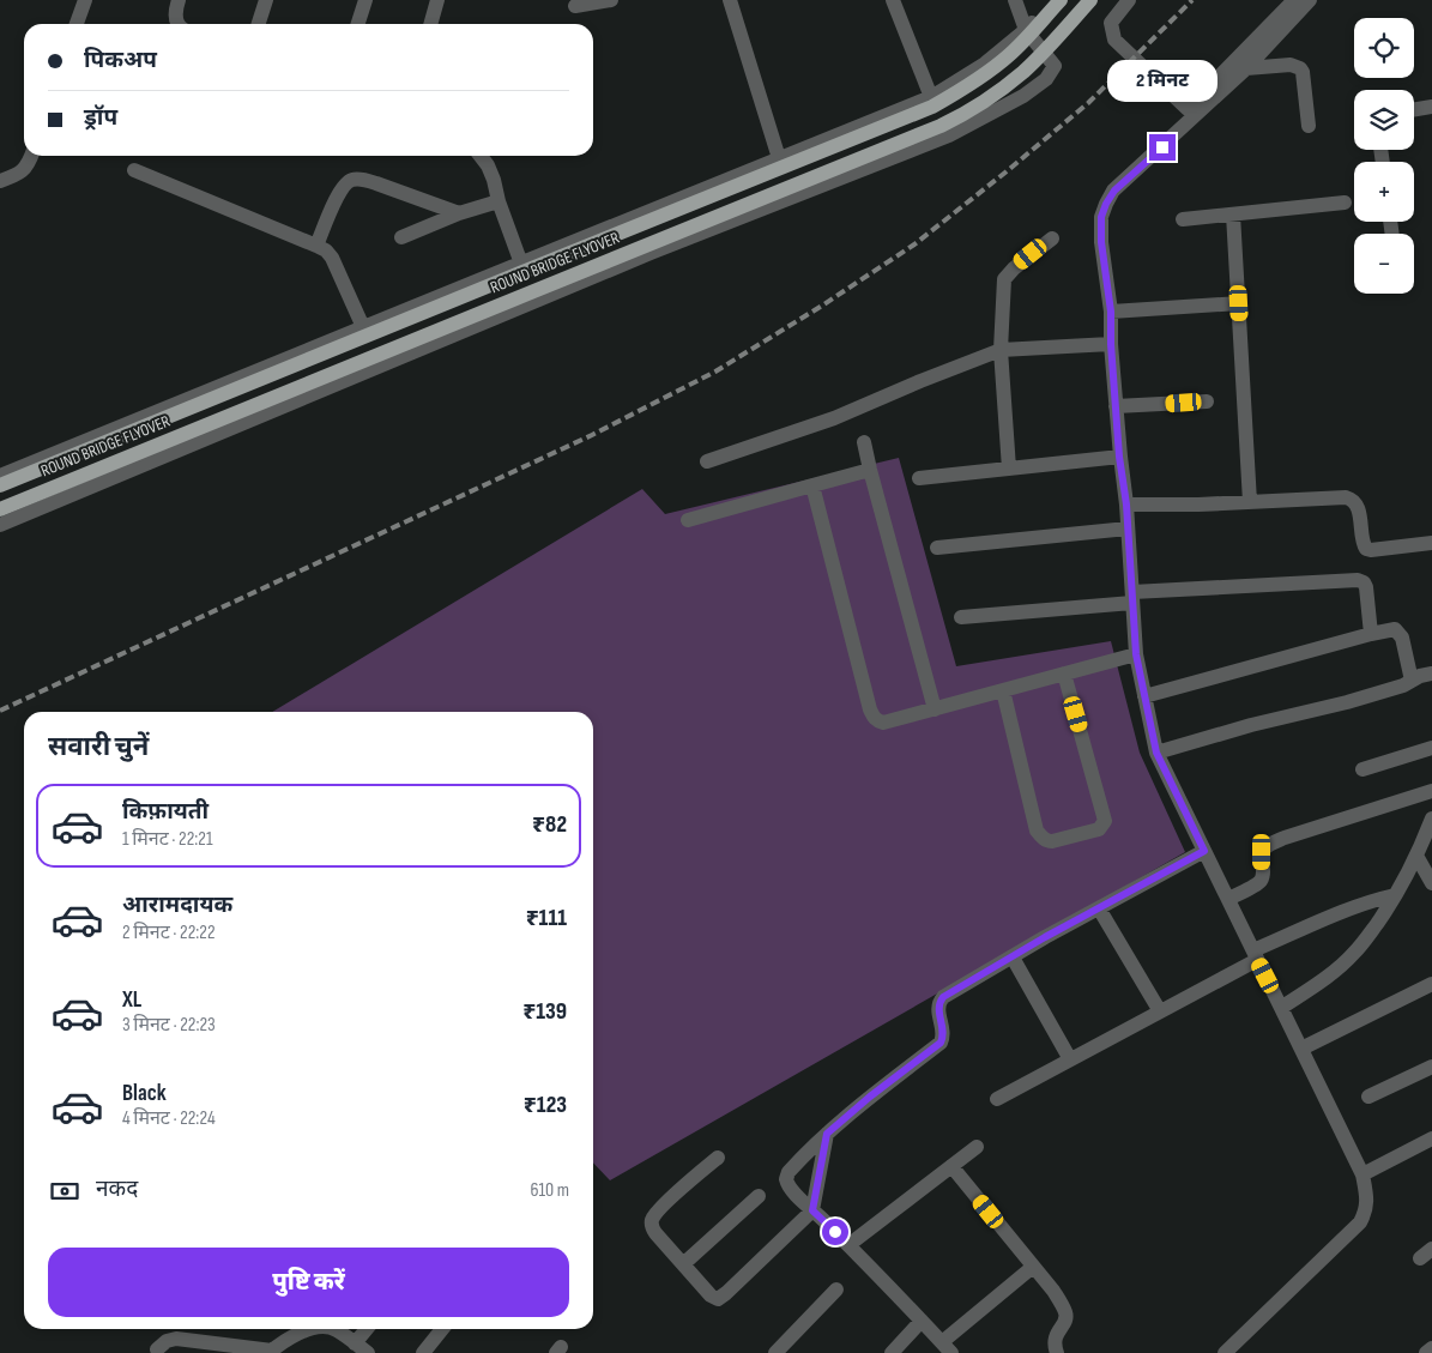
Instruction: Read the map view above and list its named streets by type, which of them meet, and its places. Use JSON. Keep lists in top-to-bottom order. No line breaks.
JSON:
{"streets":{"main road":["ROUND BRIDGE FLYOVER"]},"page":{"map_buttons":["+","−"],"banner":["पिकअप","ड्रॉप"],"bubble":"2 मिनट","heading":"सवारी चुनें","list":[{"name":"किफ़ायती","note":"1 मिनट · 22:21","value":"₹82"},{"name":"आरामदायक","note":"2 मिनट · 22:22","value":"₹111"},{"name":"XL","note":"3 मिनट · 22:23","value":"₹139"},{"name":"Black","note":"4 मिनट · 22:24","value":"₹123"}],"pay":["नकद","610 m"],"buttons":"पुष्टि करें"}}
